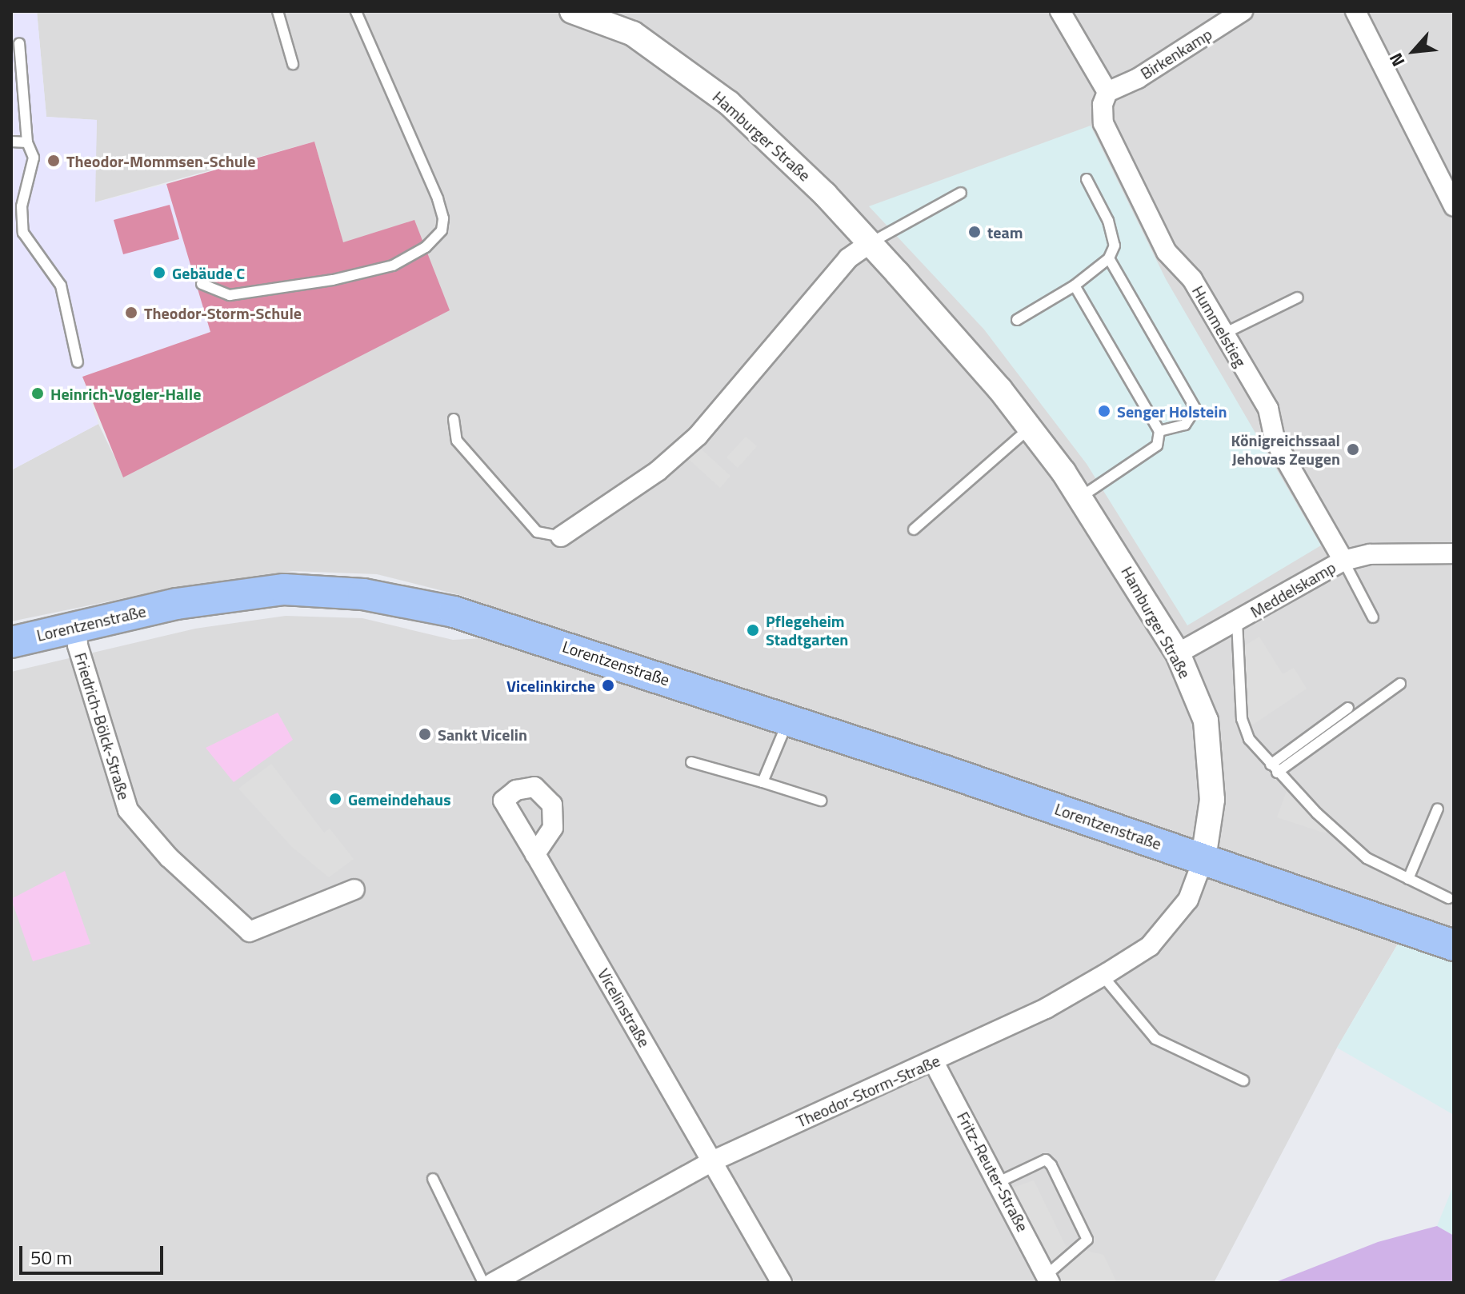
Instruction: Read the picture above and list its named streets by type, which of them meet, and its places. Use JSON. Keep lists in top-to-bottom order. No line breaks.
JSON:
{"streets":{"main road":["Lorentzenstraße"],"street":["Birkenkamp","Hamburger Straße","Hummelstieg","Meddelskamp","Friedrich-Bölck-Straße","Vicelinstraße","Theodor-Storm-Straße","Fritz-Reuter-Straße"]},"crossings":[["Birkenkamp","Hummelstieg"],["Hamburger Straße","Meddelskamp"],["Hamburger Straße","Lorentzenstraße"],["Hamburger Straße","Theodor-Storm-Straße"],["Hummelstieg","Meddelskamp"],["Lorentzenstraße","Friedrich-Bölck-Straße"],["Lorentzenstraße","Theodor-Storm-Straße"],["Vicelinstraße","Theodor-Storm-Straße"],["Theodor-Storm-Straße","Fritz-Reuter-Straße"]],"places":["Theodor-Mommsen-Schule","team","Gebäude C","Theodor-Storm-Schule","Heinrich-Vogler-Halle","Senger Holstein","Königreichssaal Jehovas Zeugen","Pflegeheim Stadtgarten","Vicelinkirche","Sankt Vicelin","Gemeindehaus"],"scale_bar":"50 m","north":"bottom left"}
